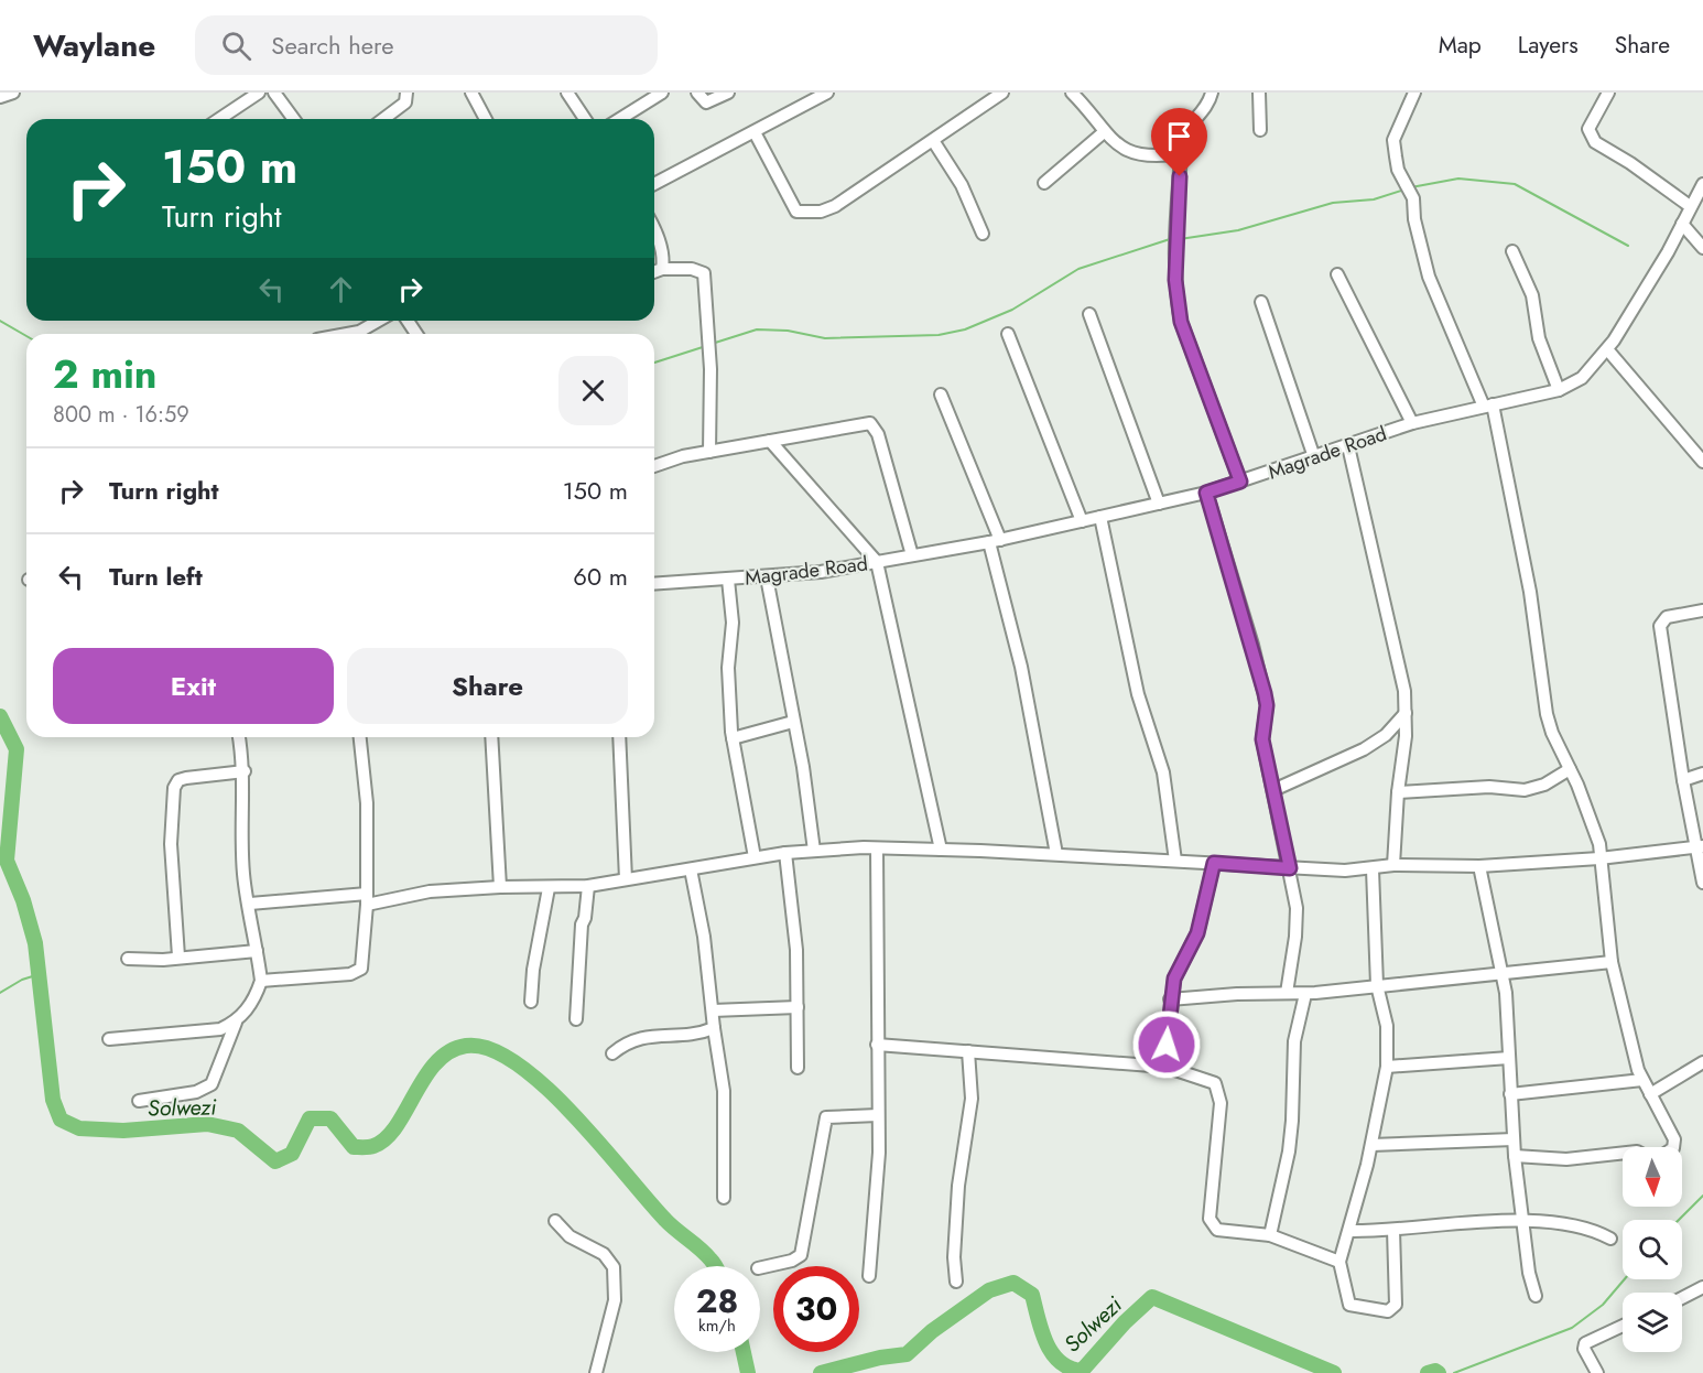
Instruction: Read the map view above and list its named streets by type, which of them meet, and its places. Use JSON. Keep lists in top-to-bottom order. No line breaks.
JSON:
{"streets":{"street":["Magrade Road"]},"water":["Solwezi"],"north":"bottom","page":{"header":"Waylane","search":"Search here","nav":["Map","Layers","Share"],"turn":["150 m","Turn right"],"heading":["2 min","800 m · 16:59"],"list":[{"name":"Turn right","value":"150 m"},{"name":"Turn left","value":"60 m"}],"buttons":["Exit","Share"],"speed":"28 km/h","limit":"30"}}
